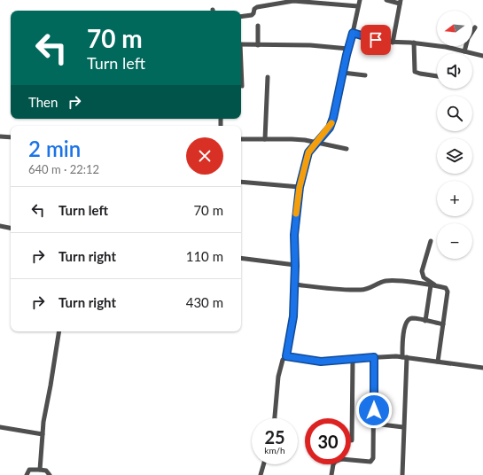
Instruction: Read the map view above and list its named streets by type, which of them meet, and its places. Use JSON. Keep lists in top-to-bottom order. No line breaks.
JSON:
{"north":"left","page":{"map_buttons":["+","−"],"turn":["70 m","Turn left"],"then":"Then","heading":["2 min","640 m · 22:12"],"list":[{"name":"Turn left","value":"70 m"},{"name":"Turn right","value":"110 m"},{"name":"Turn right","value":"430 m"}],"speed":"25 km/h","limit":"30"}}
